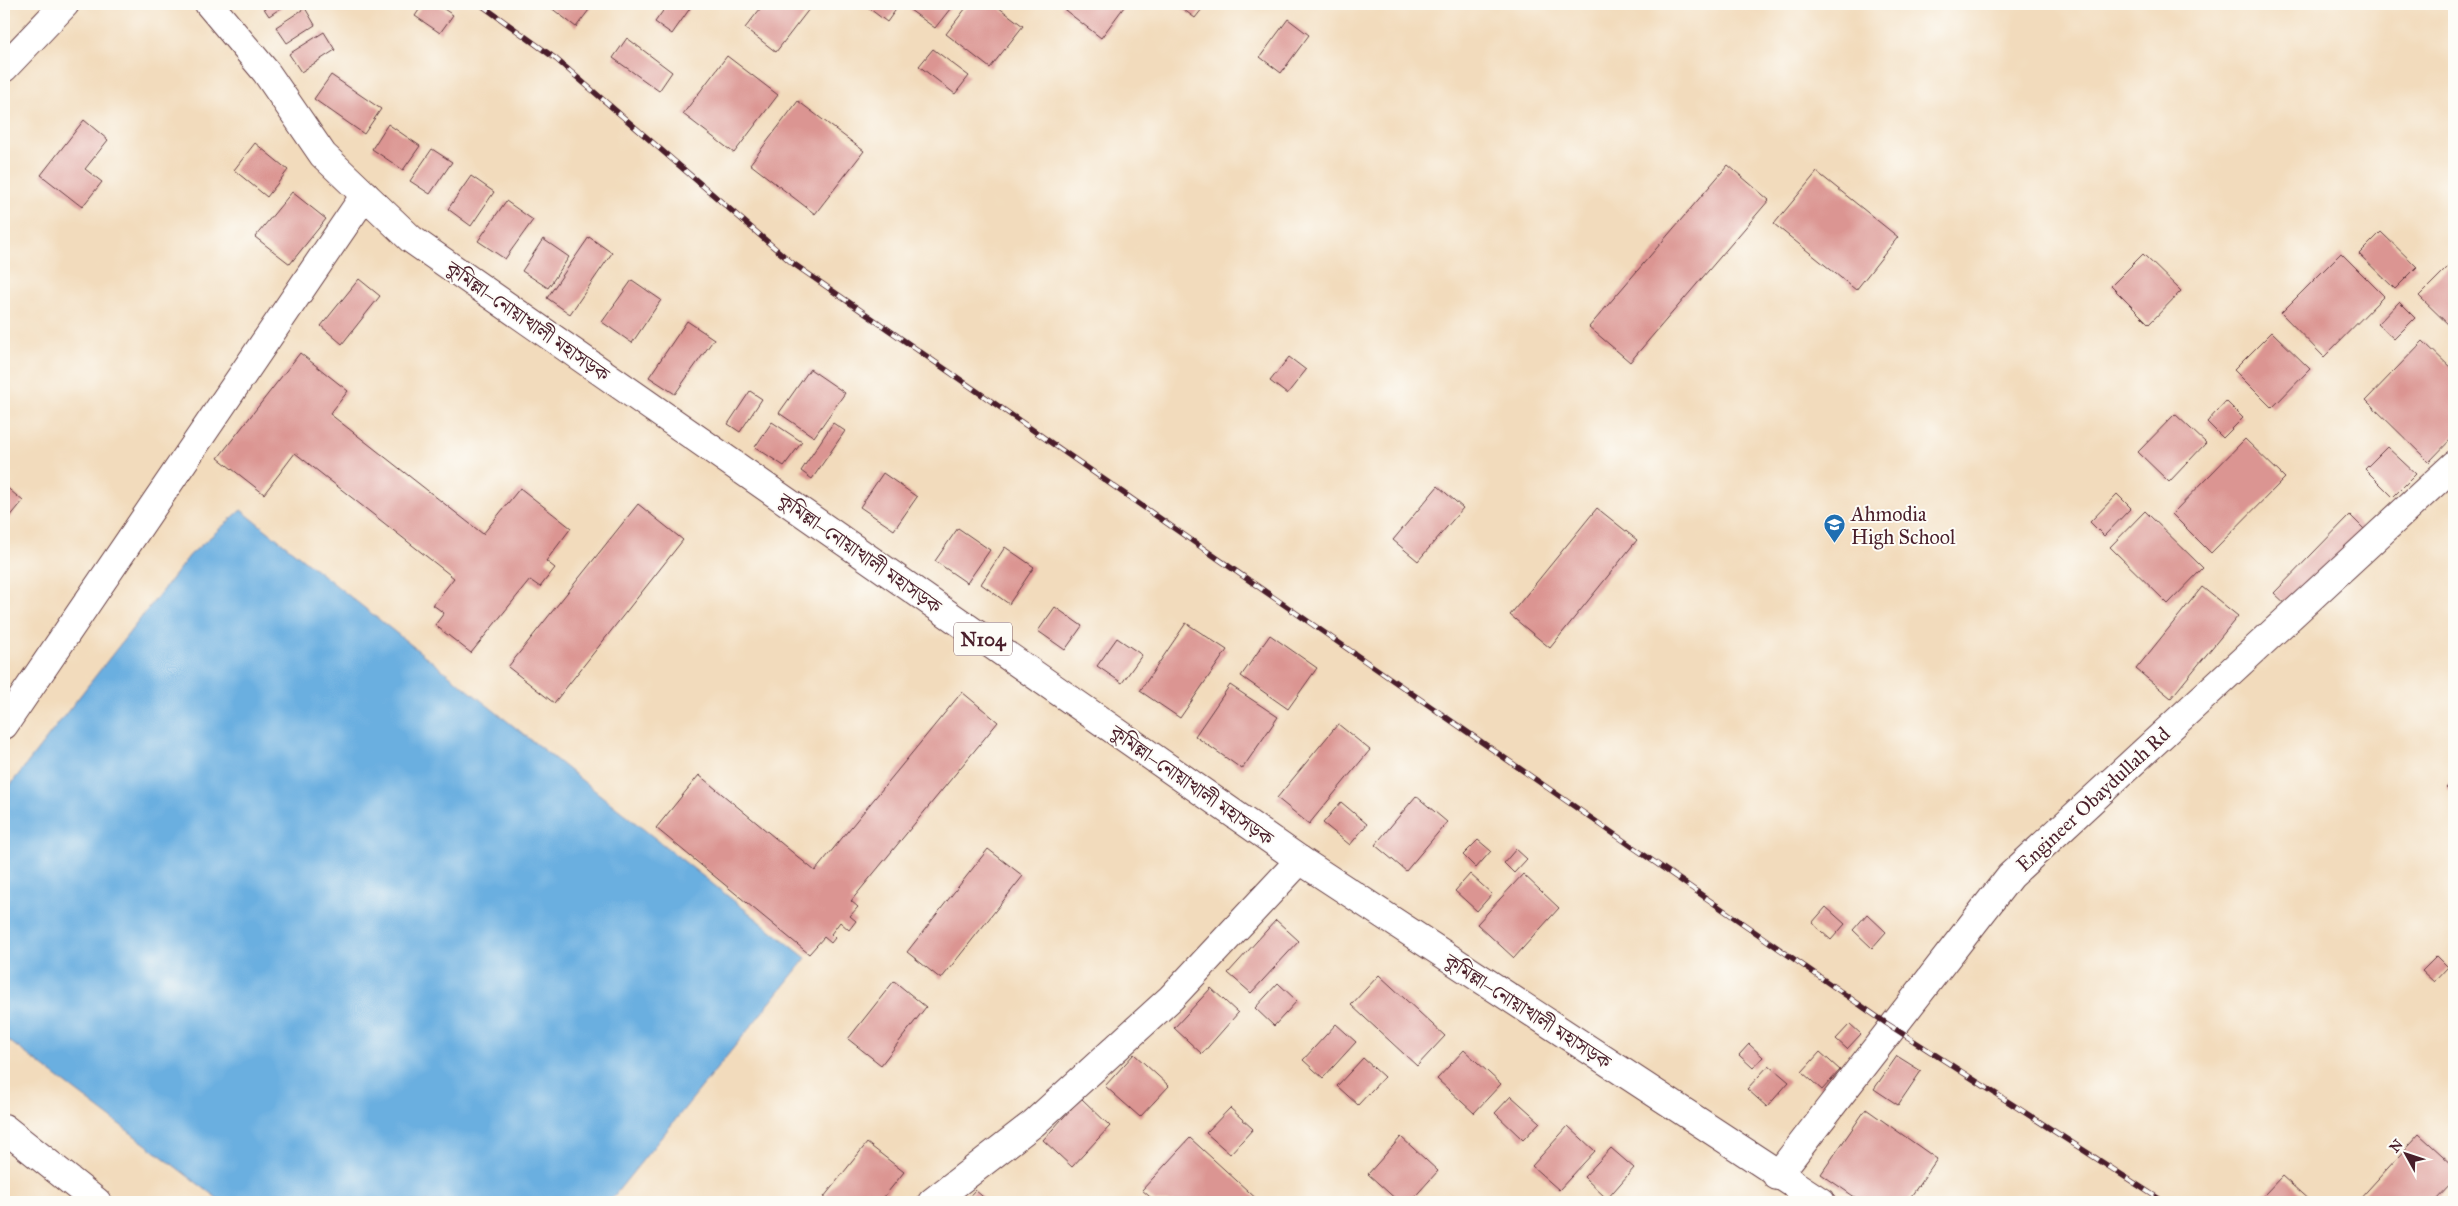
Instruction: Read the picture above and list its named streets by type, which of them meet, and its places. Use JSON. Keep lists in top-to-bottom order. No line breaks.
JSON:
{"streets":{"main road":["কুমিল্লা–নোয়াখালী মহাসড়ক","N104","Engineer Obaydullah Rd"]},"crossings":[["কুমিল্লা–নোয়াখালী মহাসড়ক","Engineer Obaydullah Rd"]],"places":{"school or university":["Ahmodia High School"]},"north":"top left"}
